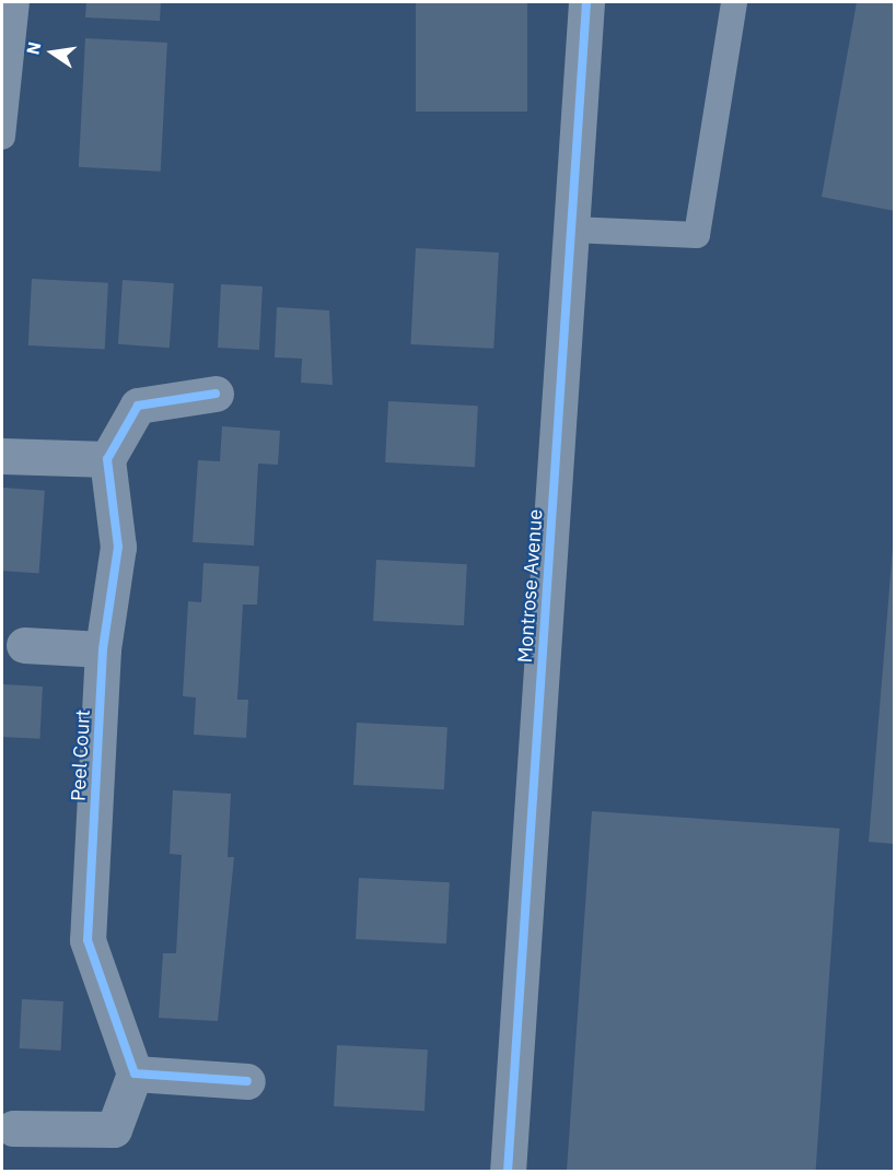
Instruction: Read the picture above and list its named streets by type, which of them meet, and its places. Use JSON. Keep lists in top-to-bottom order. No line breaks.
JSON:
{"streets":{"street":["Montrose Avenue","Peel Court"]},"north":"left"}
